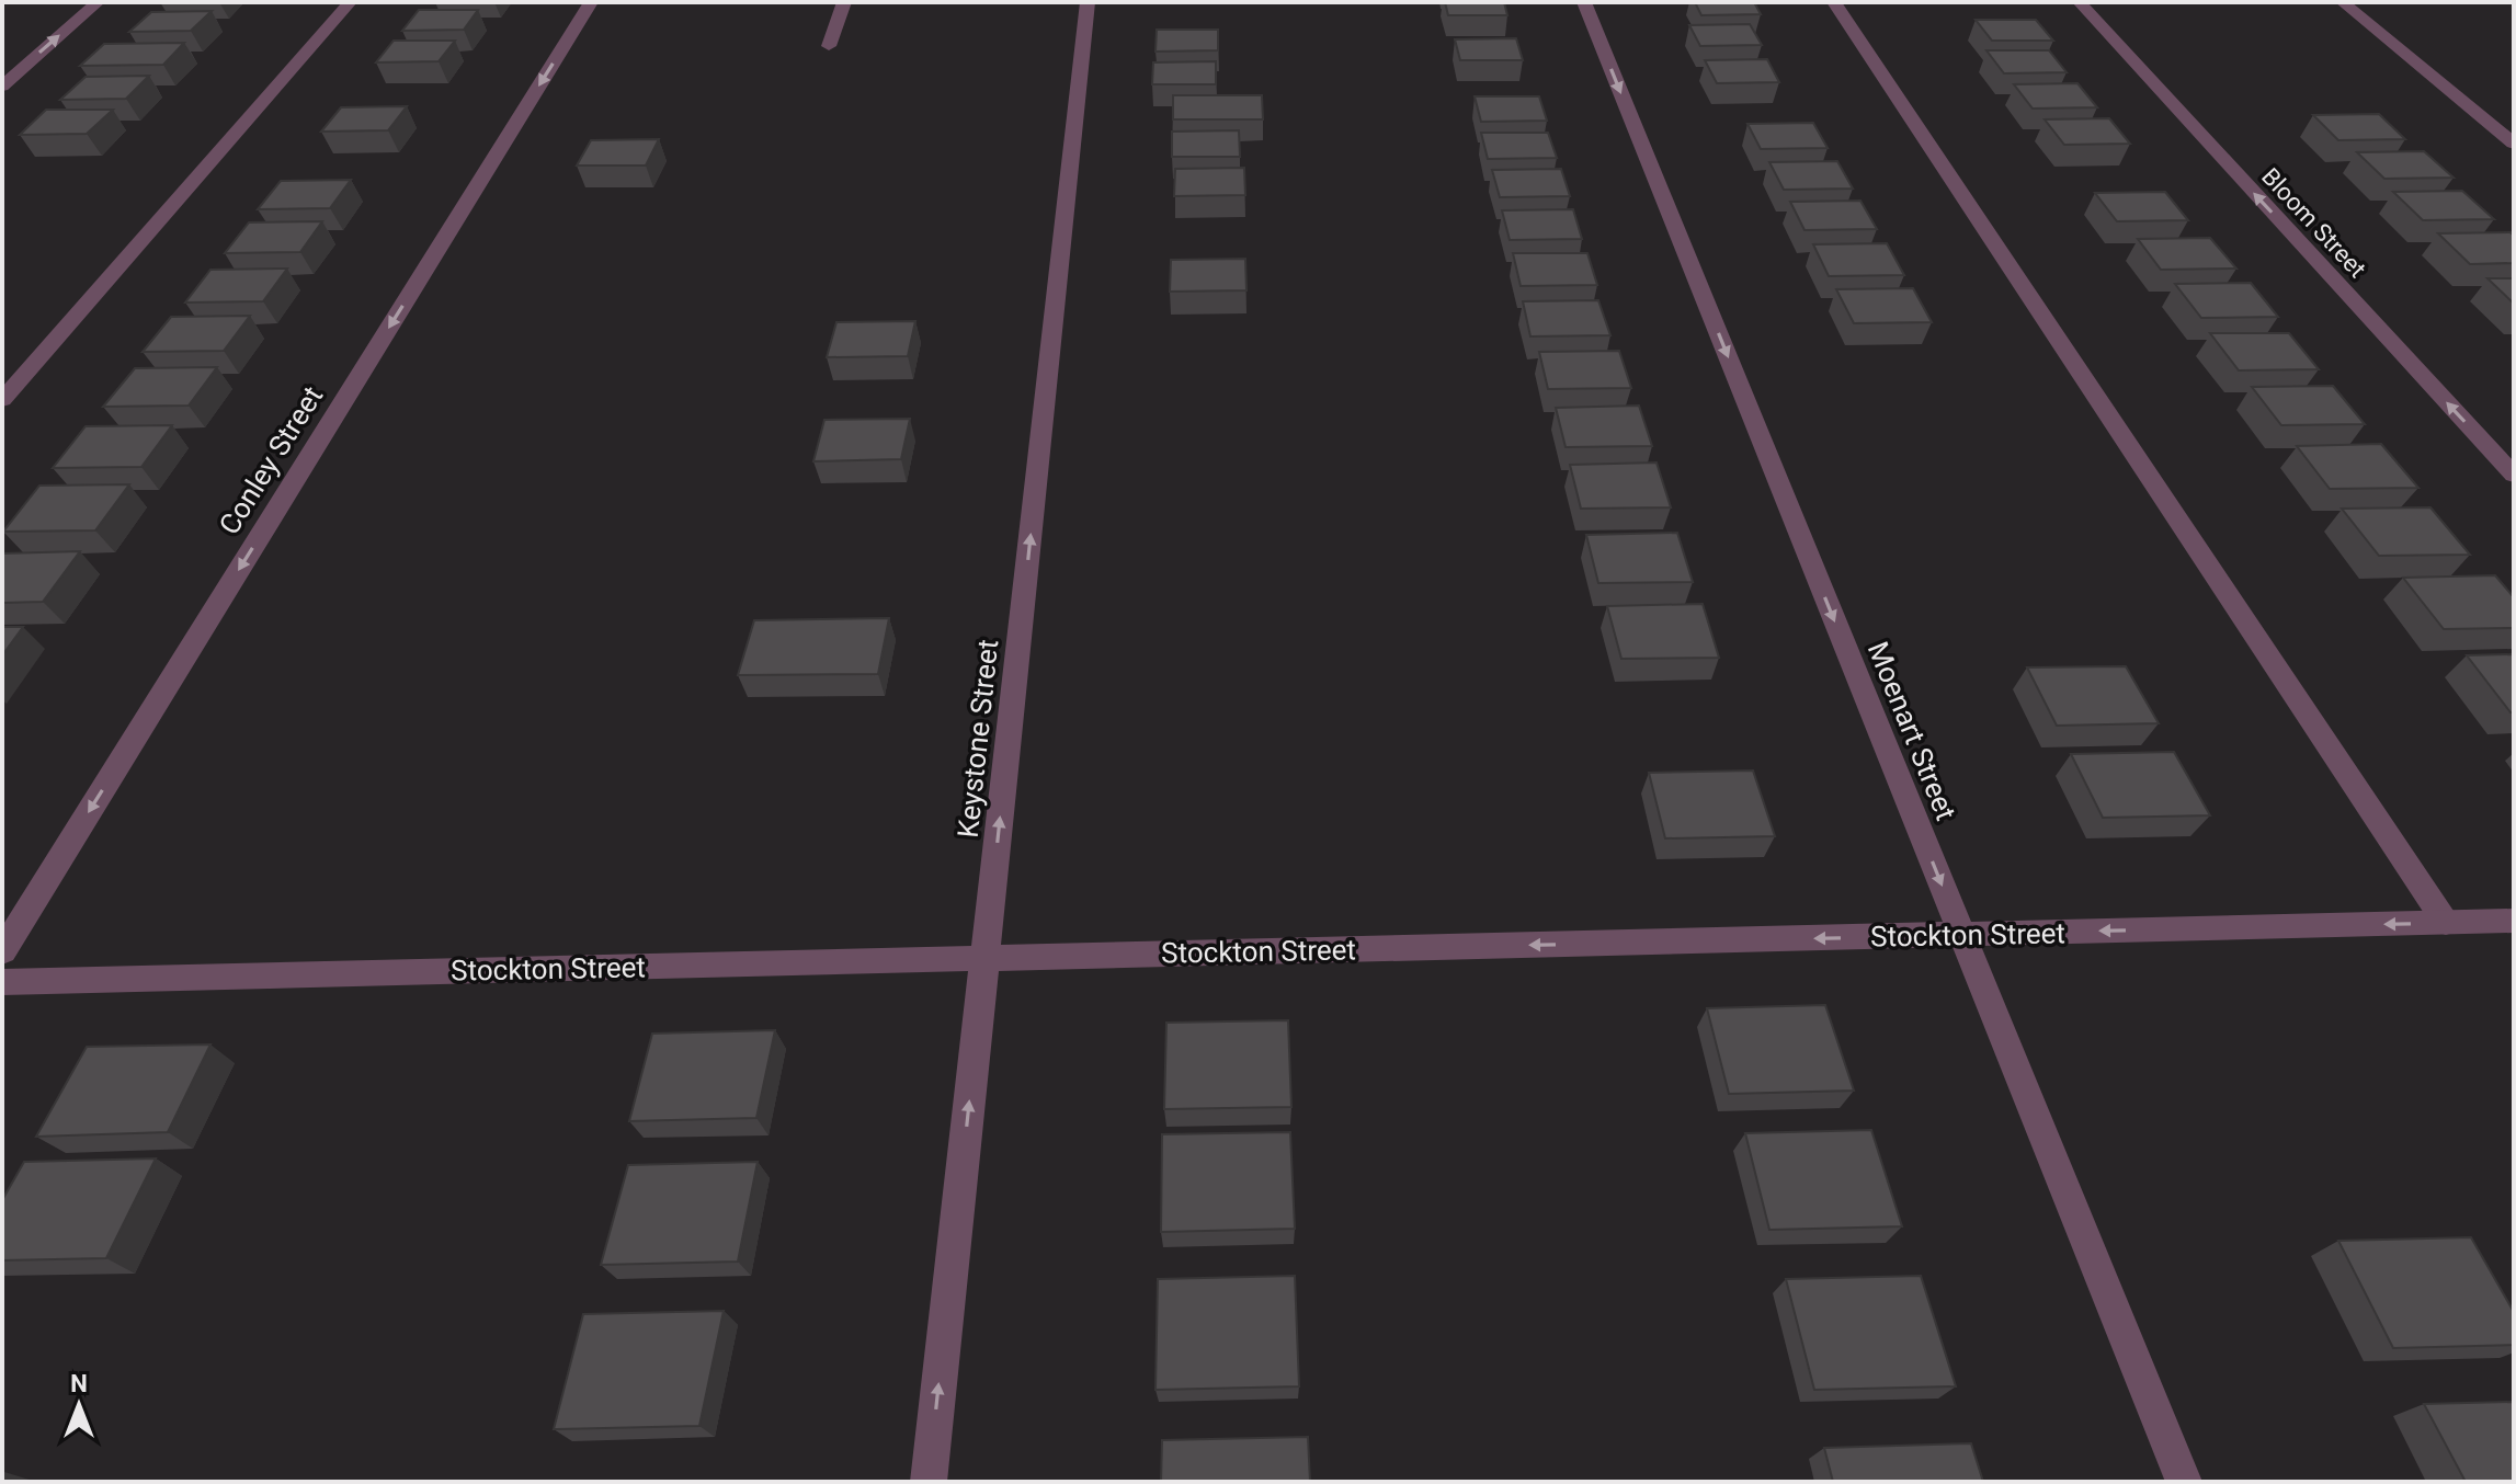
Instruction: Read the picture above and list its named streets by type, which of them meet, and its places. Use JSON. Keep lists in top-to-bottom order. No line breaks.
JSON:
{"streets":{"street":["Bloom Street","Conley Street","Moenart Street","Keystone Street","Stockton Street"]},"crossings":[["Moenart Street","Stockton Street"],["Keystone Street","Stockton Street"]],"one_way":["Conley Street","Moenart Street","Keystone Street","Stockton Street"],"north":"top"}
